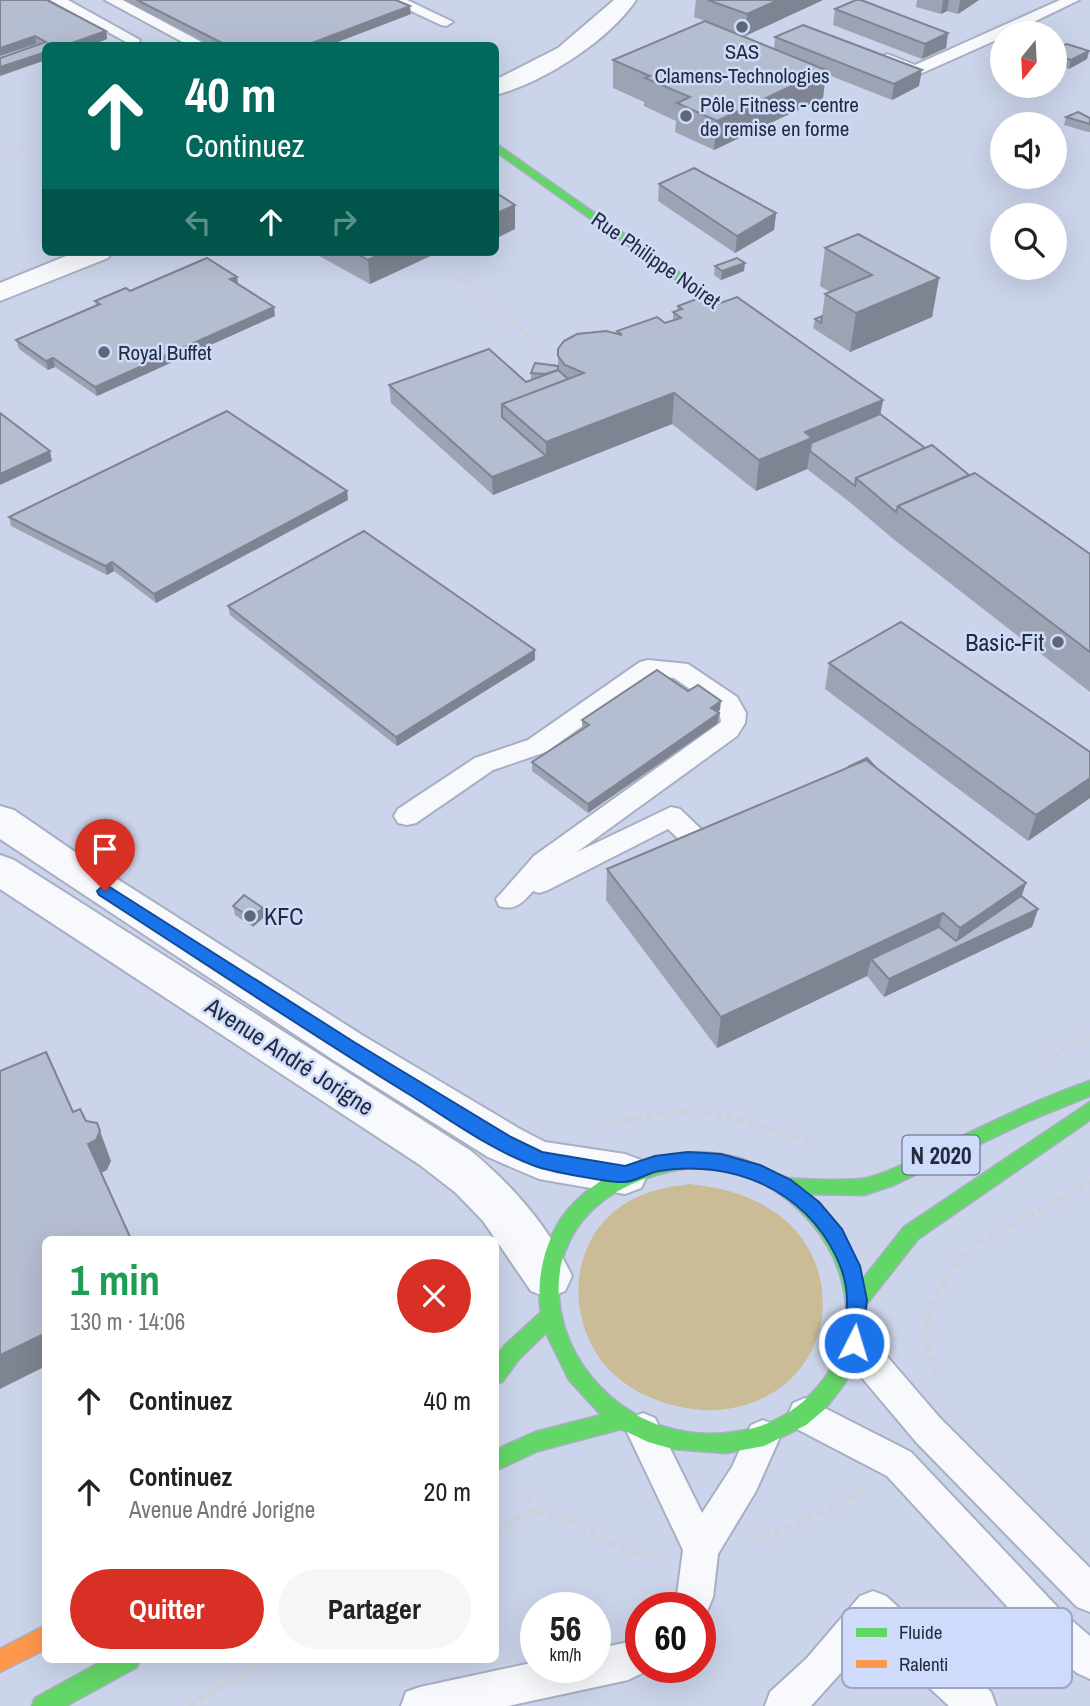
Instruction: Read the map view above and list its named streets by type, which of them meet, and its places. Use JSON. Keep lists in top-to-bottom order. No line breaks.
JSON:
{"streets":{"main road":["Rue Philippe Noiret","N 2020"],"street":["Avenue André Jorigne"]},"places":["SAS Clamens-Technologies","Pôle Fitness - centre de remise en forme","Royal Buffet","Basic-Fit","KFC"],"legend":["Fluide","Ralenti"],"north":"bottom","page":{"turn":["40 m","Continuez"],"heading":["1 min","130 m · 14:06"],"list":[{"name":"Continuez","value":"40 m"},{"name":"Continuez","note":"Avenue André Jorigne","value":"20 m"}],"buttons":["Quitter","Partager"],"speed":"56 km/h","limit":"60"}}
